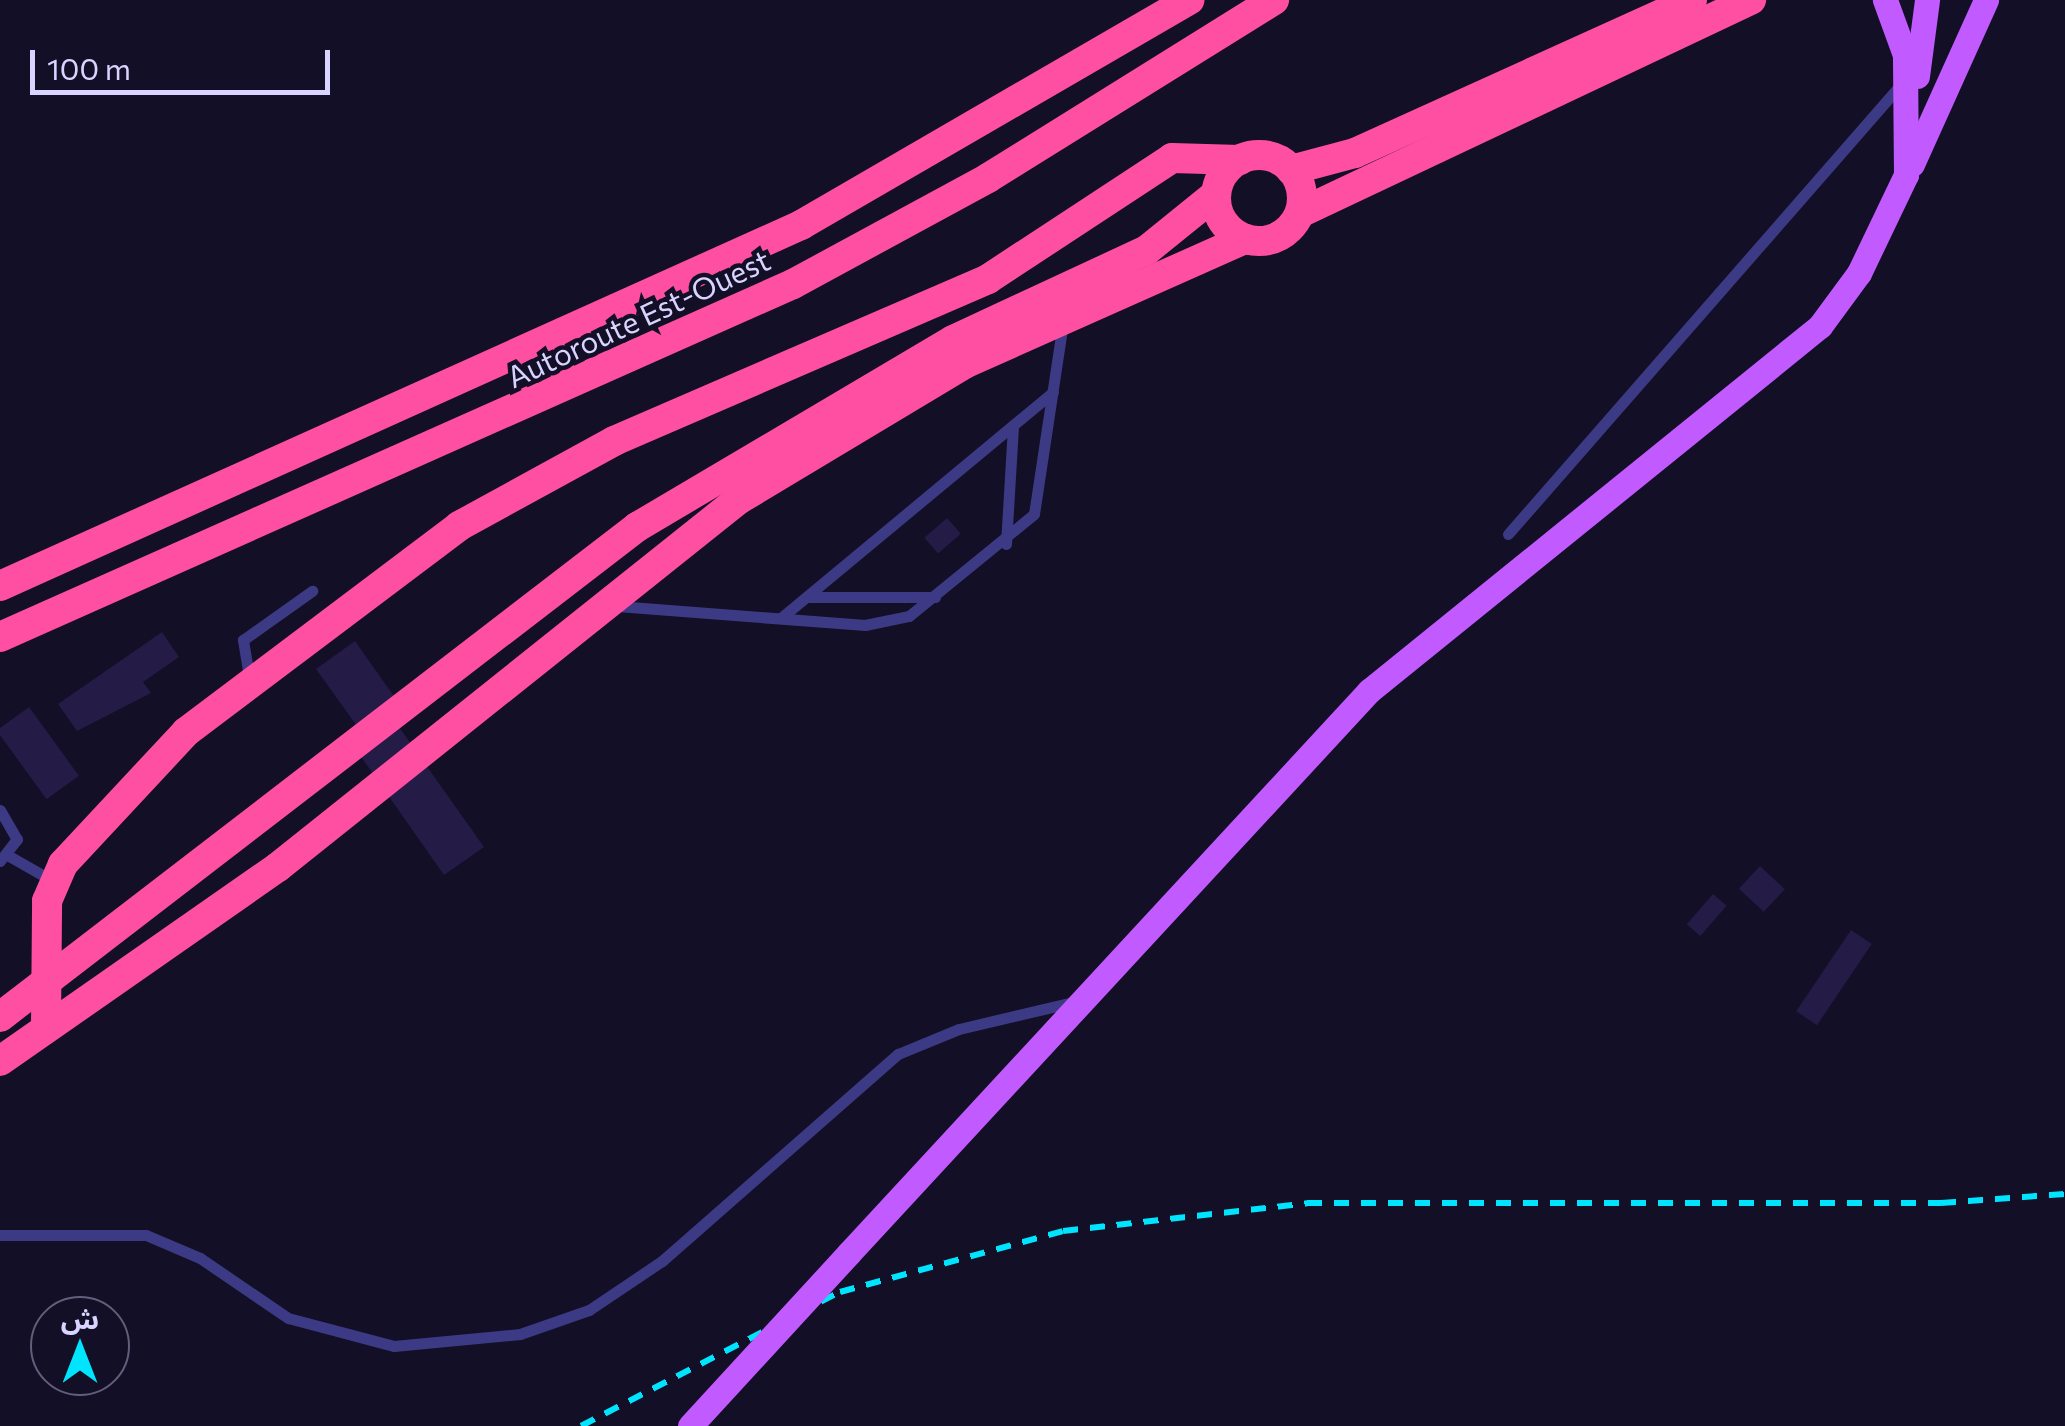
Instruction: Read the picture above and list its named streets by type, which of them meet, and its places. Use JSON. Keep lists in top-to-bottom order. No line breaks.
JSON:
{"streets":{"highway":["Autoroute Est-Ouest"]},"scale_bar":"100 m","north":"top"}
